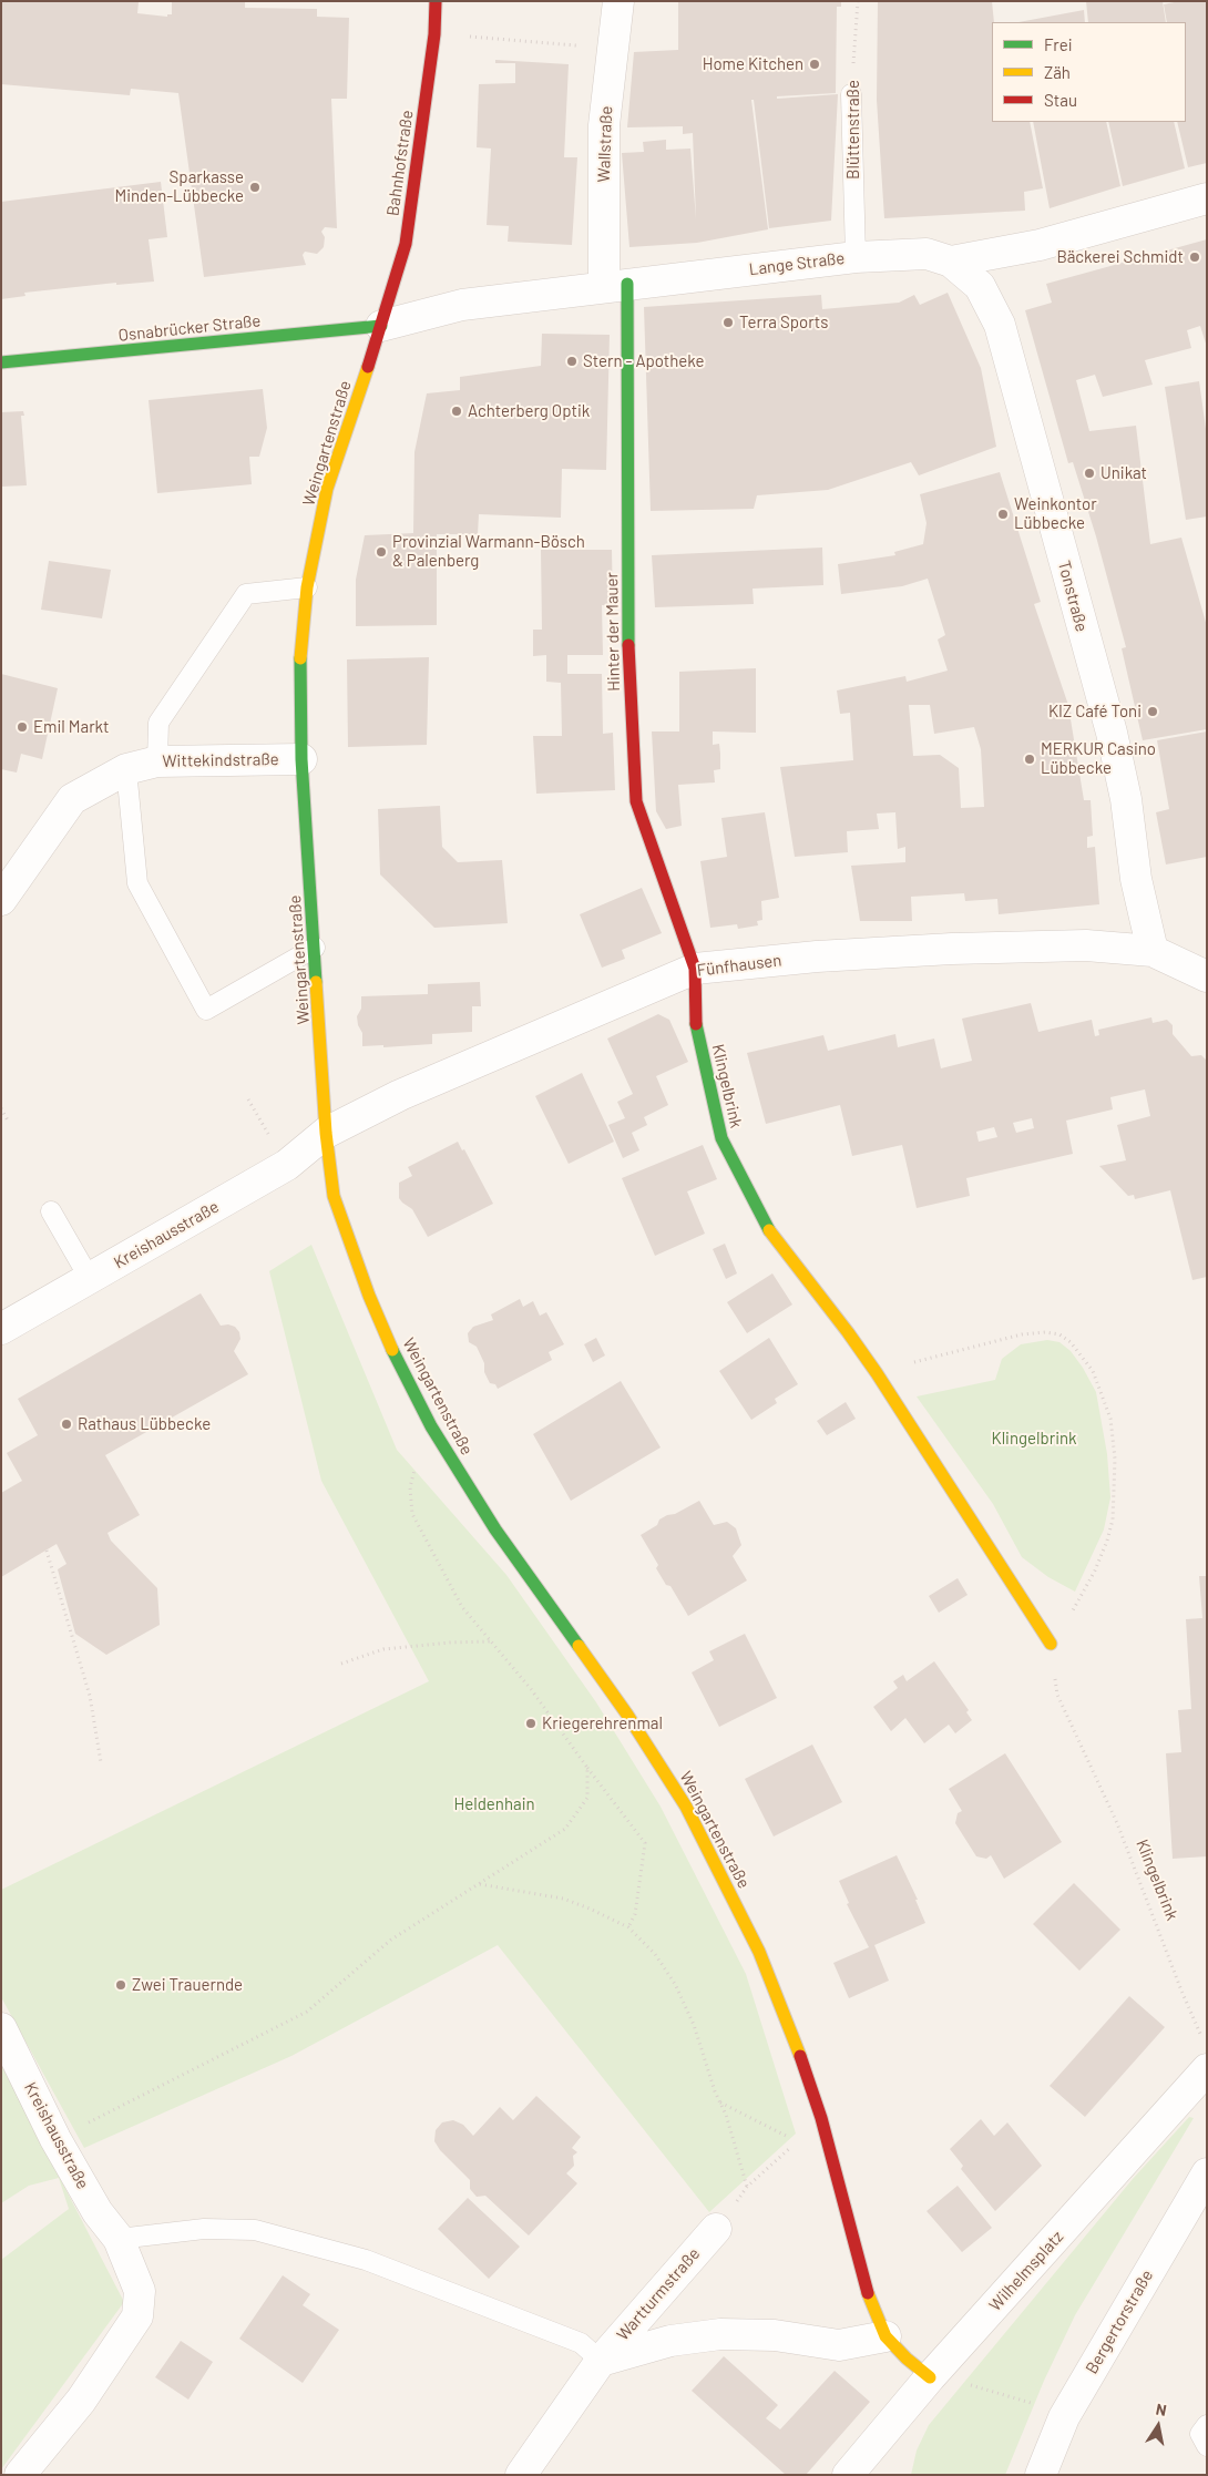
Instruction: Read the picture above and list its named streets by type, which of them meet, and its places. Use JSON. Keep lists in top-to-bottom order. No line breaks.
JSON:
{"streets":{"street":["Wallstraße","Bahnhofstraße","Lange Straße","Osnabrücker Straße","Weingartenstraße","Tonstraße","Hinter der Mauer","Wittekindstraße","Fünfhausen","Klingelbrink","Kreishausstraße","Wilhelmsplatz","Wartturmstraße","Bergertorstraße"],"lane":["Blüttenstraße"]},"crossings":[["Blüttenstraße","Lange Straße"],["Wallstraße","Lange Straße"],["Wallstraße","Hinter der Mauer"],["Bahnhofstraße","Lange Straße"],["Bahnhofstraße","Osnabrücker Straße"],["Bahnhofstraße","Weingartenstraße"],["Lange Straße","Osnabrücker Straße"],["Lange Straße","Weingartenstraße"],["Lange Straße","Tonstraße"],["Lange Straße","Hinter der Mauer"],["Osnabrücker Straße","Weingartenstraße"],["Weingartenstraße","Wittekindstraße"],["Weingartenstraße","Fünfhausen"],["Weingartenstraße","Kreishausstraße"],["Weingartenstraße","Wilhelmsplatz"],["Weingartenstraße","Wartturmstraße"],["Tonstraße","Fünfhausen"],["Hinter der Mauer","Fünfhausen"],["Hinter der Mauer","Klingelbrink"],["Fünfhausen","Klingelbrink"],["Fünfhausen","Kreishausstraße"]],"parks":["Klingelbrink","Heldenhain"],"places":["Home Kitchen","Sparkasse Minden-Lübbecke","Bäckerei Schmidt","Terra Sports","Stern - Apotheke","Achterberg Optik","Unikat","Weinkontor Lübbecke","Provinzial Warmann-Bösch & Palenberg","KIZ Café Toni","Emil Markt","MERKUR Casino Lübbecke","Rathaus Lübbecke","Kriegerehrenmal","Zwei Trauernde"],"legend":["Frei","Zäh","Stau"],"north":"top"}
